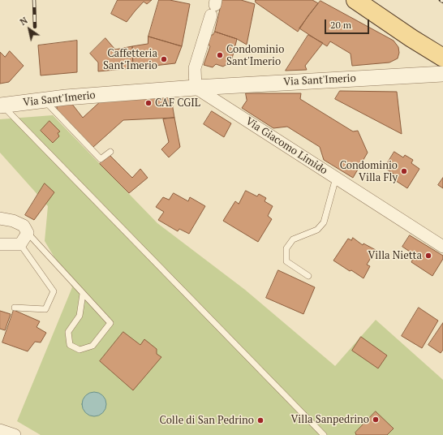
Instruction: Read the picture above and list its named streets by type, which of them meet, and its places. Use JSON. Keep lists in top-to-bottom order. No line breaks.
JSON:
{"streets":{"street":["Via Sant'Imerio","Via Giacomo Limido"]},"crossings":[["Via Sant'Imerio","Via Giacomo Limido"]],"places":["Condominio Sant'Imerio","Caffetteria Sant'Imerio","CAF CGIL","Condominio Villa Fly","Villa Nietta","Villa Sanpedrino","Colle di San Pedrino"],"scale_bar":"20 m","north":"top left"}
